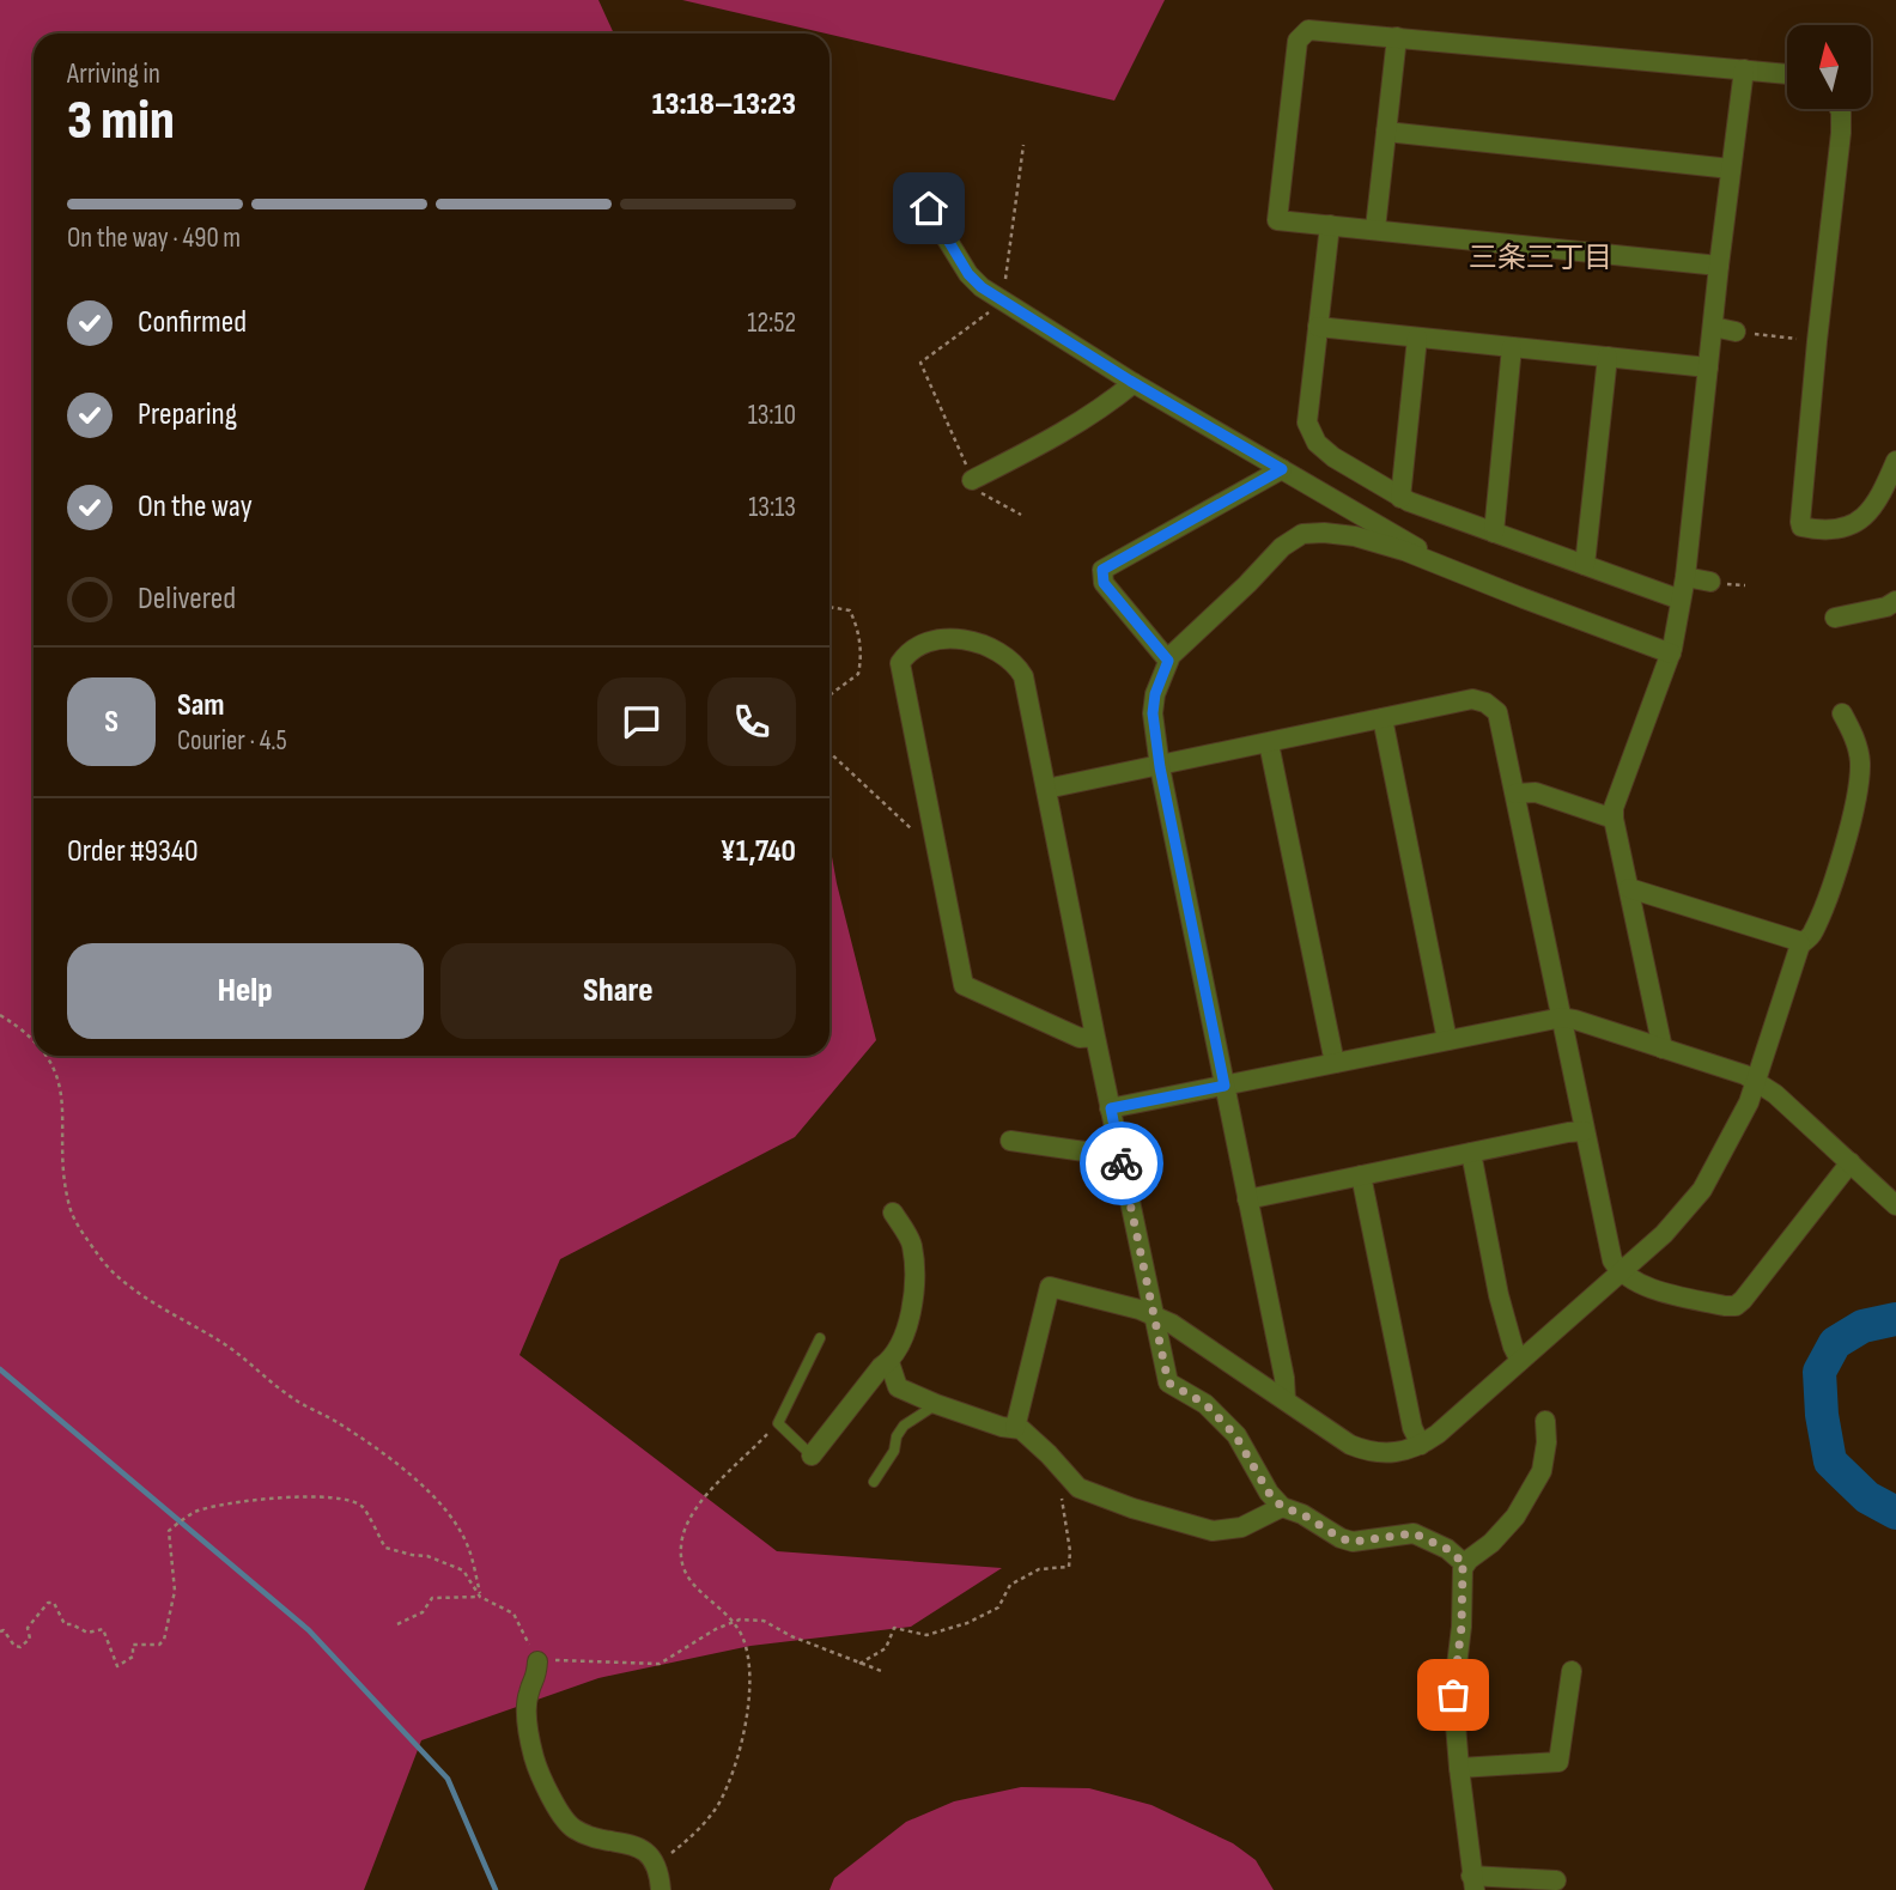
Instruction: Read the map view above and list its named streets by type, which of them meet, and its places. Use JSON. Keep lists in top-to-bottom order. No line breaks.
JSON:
{"districts":["三条三丁目"],"north":"top","page":{"heading":["3 min","Arriving in","13:18–13:23"],"panel":["Sam","Courier · 4.5","Order #9340","¥1,740"],"bar":"On the way · 490 m","list":[["Confirmed","12:52"],["Preparing","13:10"],["On the way","13:13"],"Delivered"],"round":"S","buttons":["Help","Share"]}}
